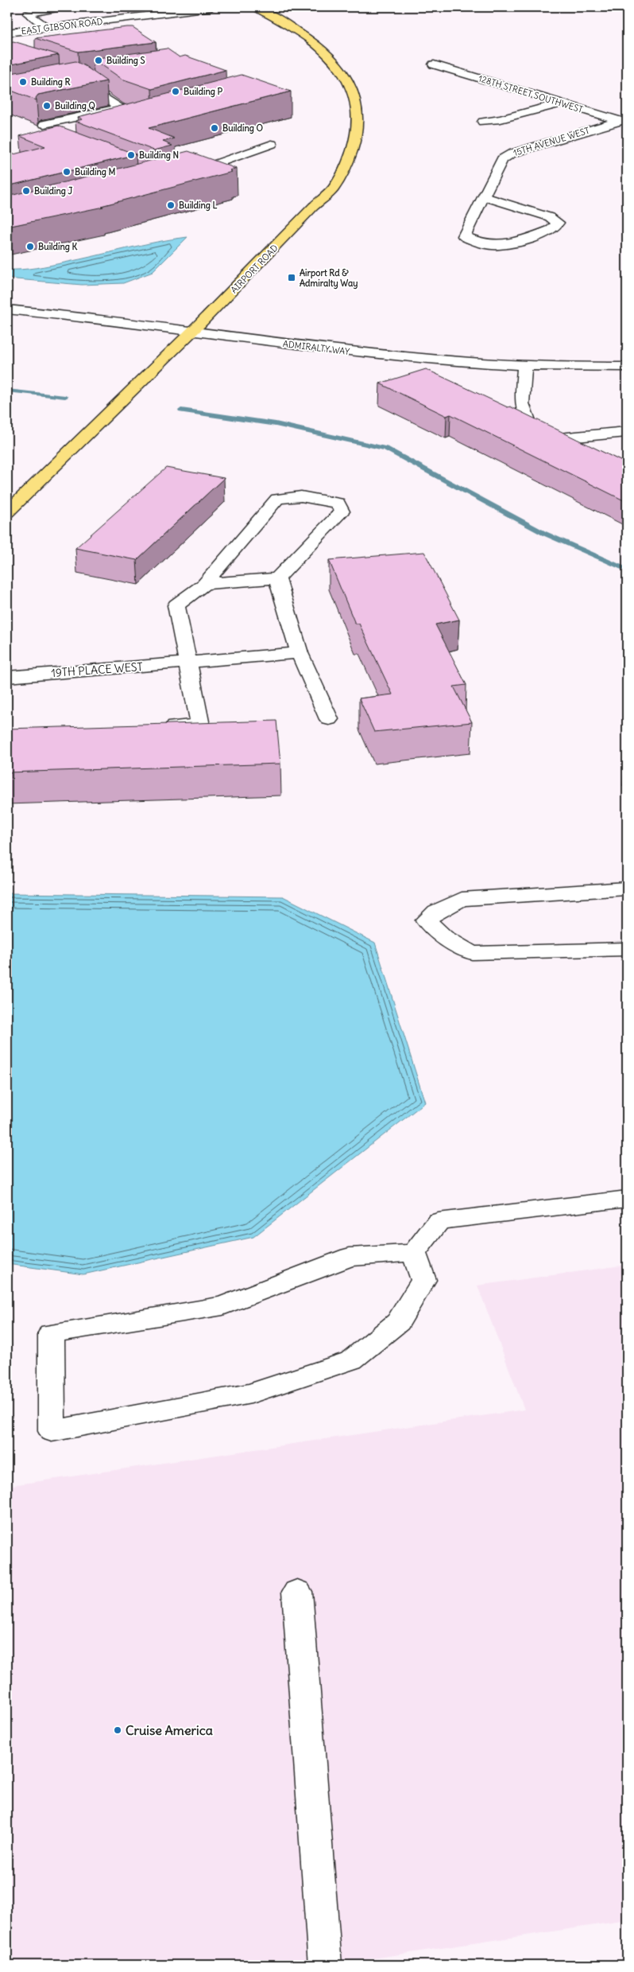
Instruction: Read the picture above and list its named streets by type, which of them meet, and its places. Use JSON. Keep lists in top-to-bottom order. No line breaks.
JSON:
{"streets":{"main road":["AIRPORT ROAD"],"street":["EAST GIBSON ROAD","128TH STREET SOUTHWEST","15TH AVENUE WEST","ADMIRALTY WAY","19TH PLACE WEST"]},"crossings":[["128TH STREET SOUTHWEST","15TH AVENUE WEST"],["AIRPORT ROAD","ADMIRALTY WAY"]],"places":{"other":["Building S","Building R","Building P","Building Q","Building O","Building N","Building M","Building J","Building L","Building K","Cruise America"],"transit":["Airport Rd & Admiralty Way"]}}
